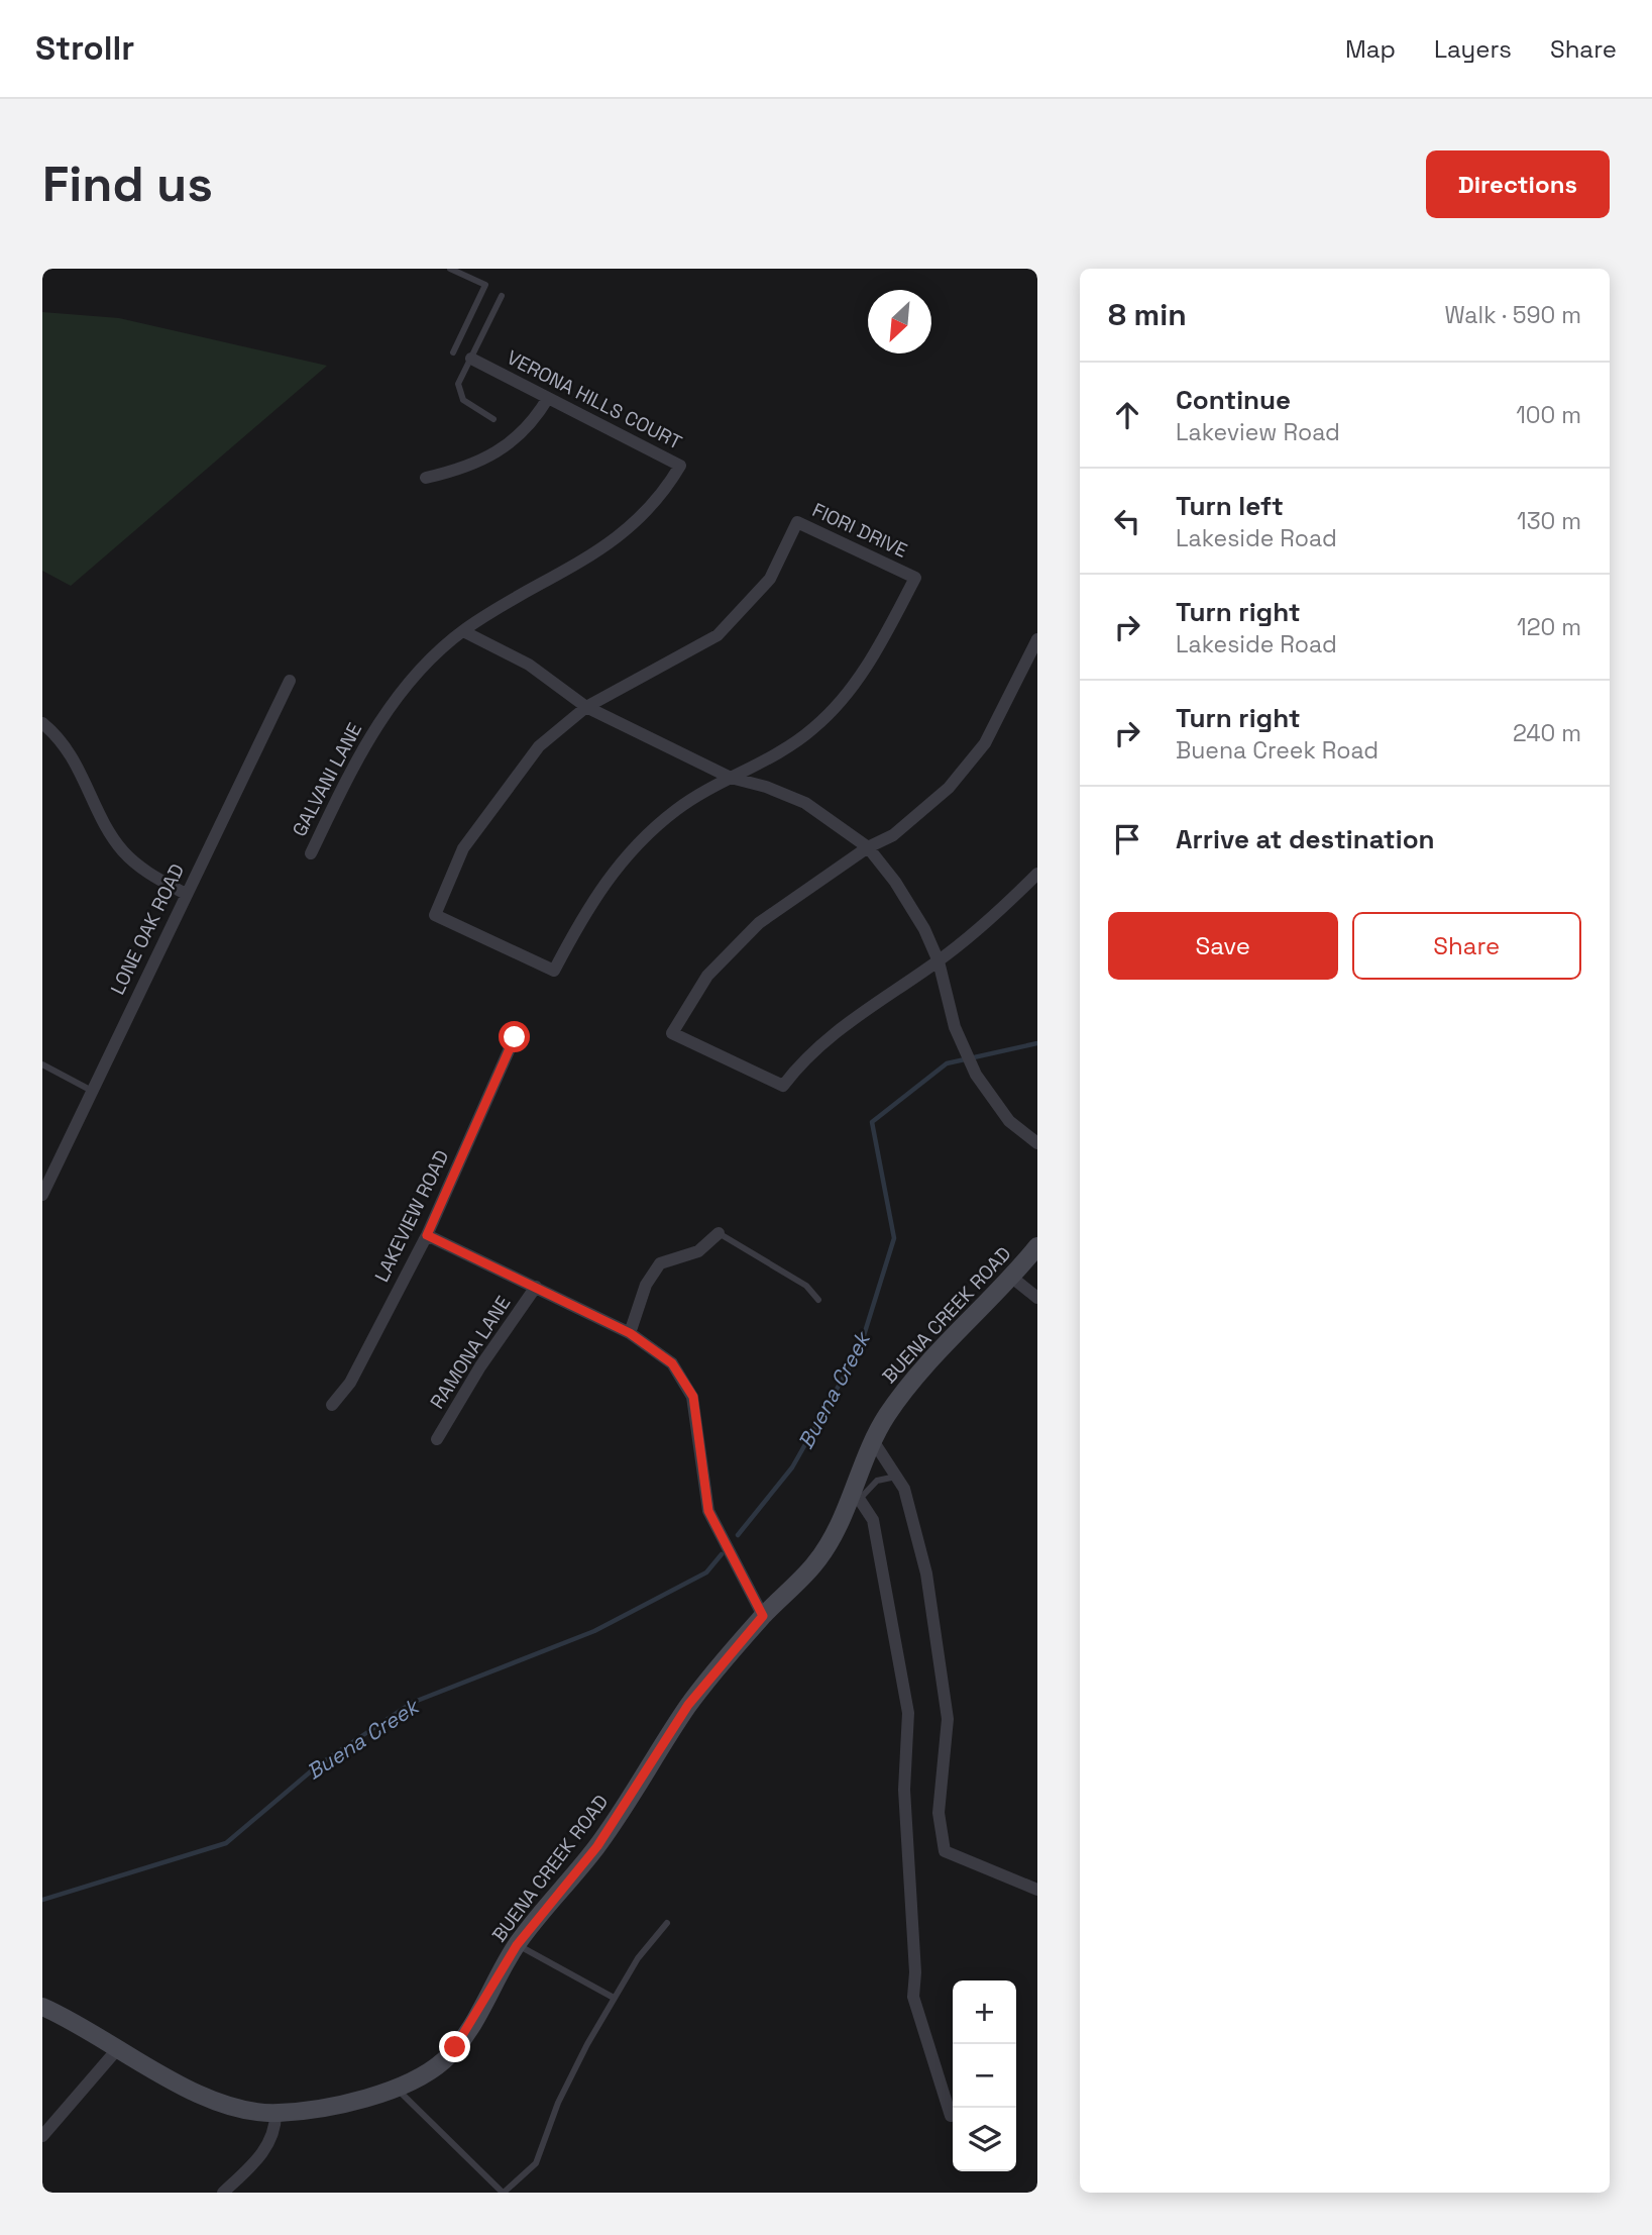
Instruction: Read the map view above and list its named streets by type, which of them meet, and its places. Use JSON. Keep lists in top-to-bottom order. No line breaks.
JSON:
{"streets":{"main road":["BUENA CREEK ROAD"],"street":["VERONA HILLS COURT","FIORI DRIVE","GALVANI LANE","LONE OAK ROAD","LAKEVIEW ROAD","RAMONA LANE"]},"crossings":[["VERONA HILLS COURT","GALVANI LANE"]],"water":["Buena Creek"],"north":"bottom left","page":{"header":"Strollr","nav":["Map","Layers","Share"],"buttons":["Directions",["Save","Share"]],"title":"Find us","heading":["8 min","Walk · 590 m"],"list":[["Continue","Lakeview Road","100 m"],["Turn left","Lakeside Road","130 m"],["Turn right","Lakeside Road","120 m"],["Turn right","Buena Creek Road","240 m"],"Arrive at destination"],"map_buttons":["+","−"]}}
